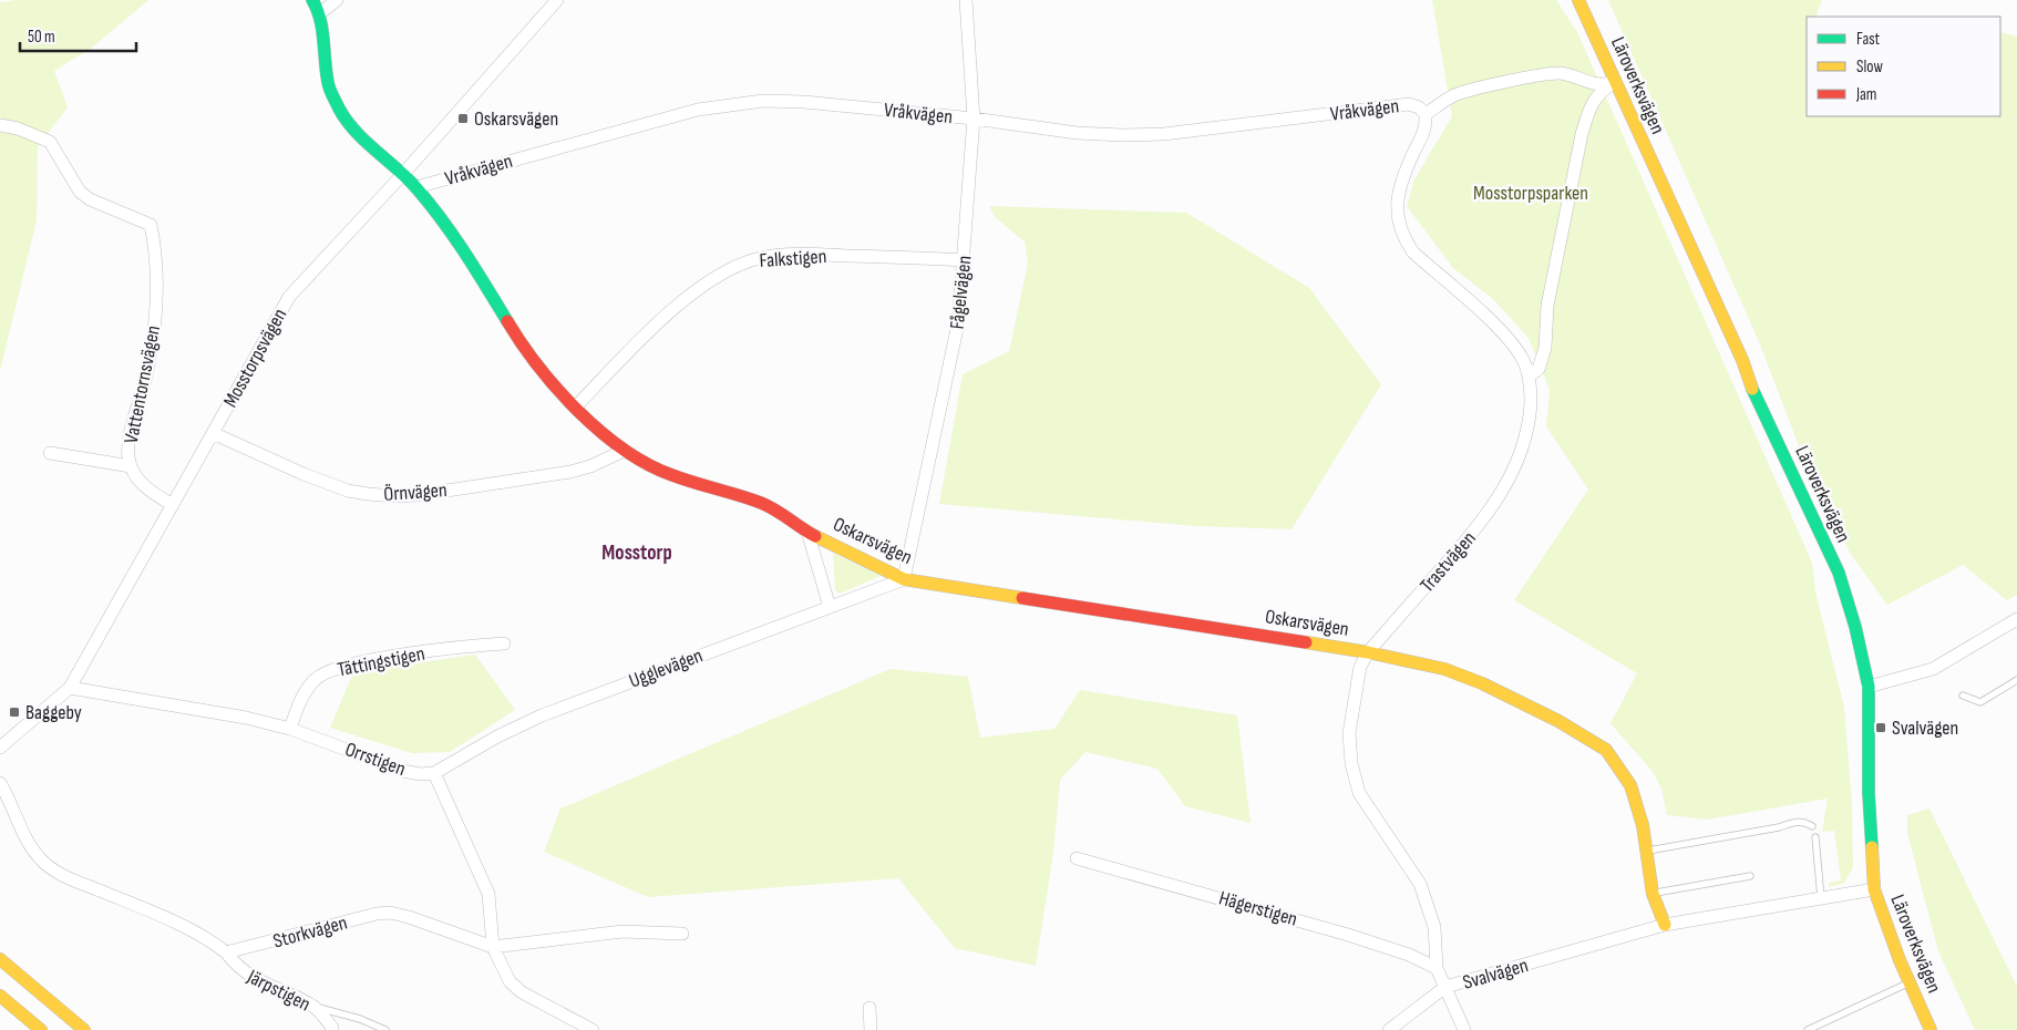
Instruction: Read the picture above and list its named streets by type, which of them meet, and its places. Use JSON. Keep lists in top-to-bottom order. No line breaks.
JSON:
{"streets":{"street":["Läroverksvägen","Vråkvägen","Falkstigen","Fågelvägen","Mosstorpsvägen","Vattentornsvägen","Örnvägen","Oskarsvägen","Trastvägen","Tättingstigen","Ugglevägen","Orrstigen","Hägerstigen","Storkvägen","Svalvägen","Järpstigen"]},"crossings":[["Läroverksvägen","Svalvägen"],["Vråkvägen","Fågelvägen"],["Vråkvägen","Oskarsvägen"],["Vråkvägen","Trastvägen"],["Falkstigen","Fågelvägen"],["Falkstigen","Oskarsvägen"],["Fågelvägen","Oskarsvägen"],["Fågelvägen","Ugglevägen"],["Mosstorpsvägen","Vattentornsvägen"],["Mosstorpsvägen","Örnvägen"],["Mosstorpsvägen","Oskarsvägen"],["Mosstorpsvägen","Orrstigen"],["Örnvägen","Oskarsvägen"],["Oskarsvägen","Trastvägen"],["Oskarsvägen","Ugglevägen"],["Oskarsvägen","Svalvägen"],["Trastvägen","Hägerstigen"],["Trastvägen","Svalvägen"],["Tättingstigen","Orrstigen"],["Ugglevägen","Orrstigen"],["Orrstigen","Storkvägen"],["Storkvägen","Järpstigen"]],"districts":["Mosstorp"],"parks":["Mosstorpsparken"],"places":{"transit":["Oskarsvägen","Baggeby","Svalvägen"]},"legend":["Fast","Slow","Jam"],"scale_bar":"50 m"}
